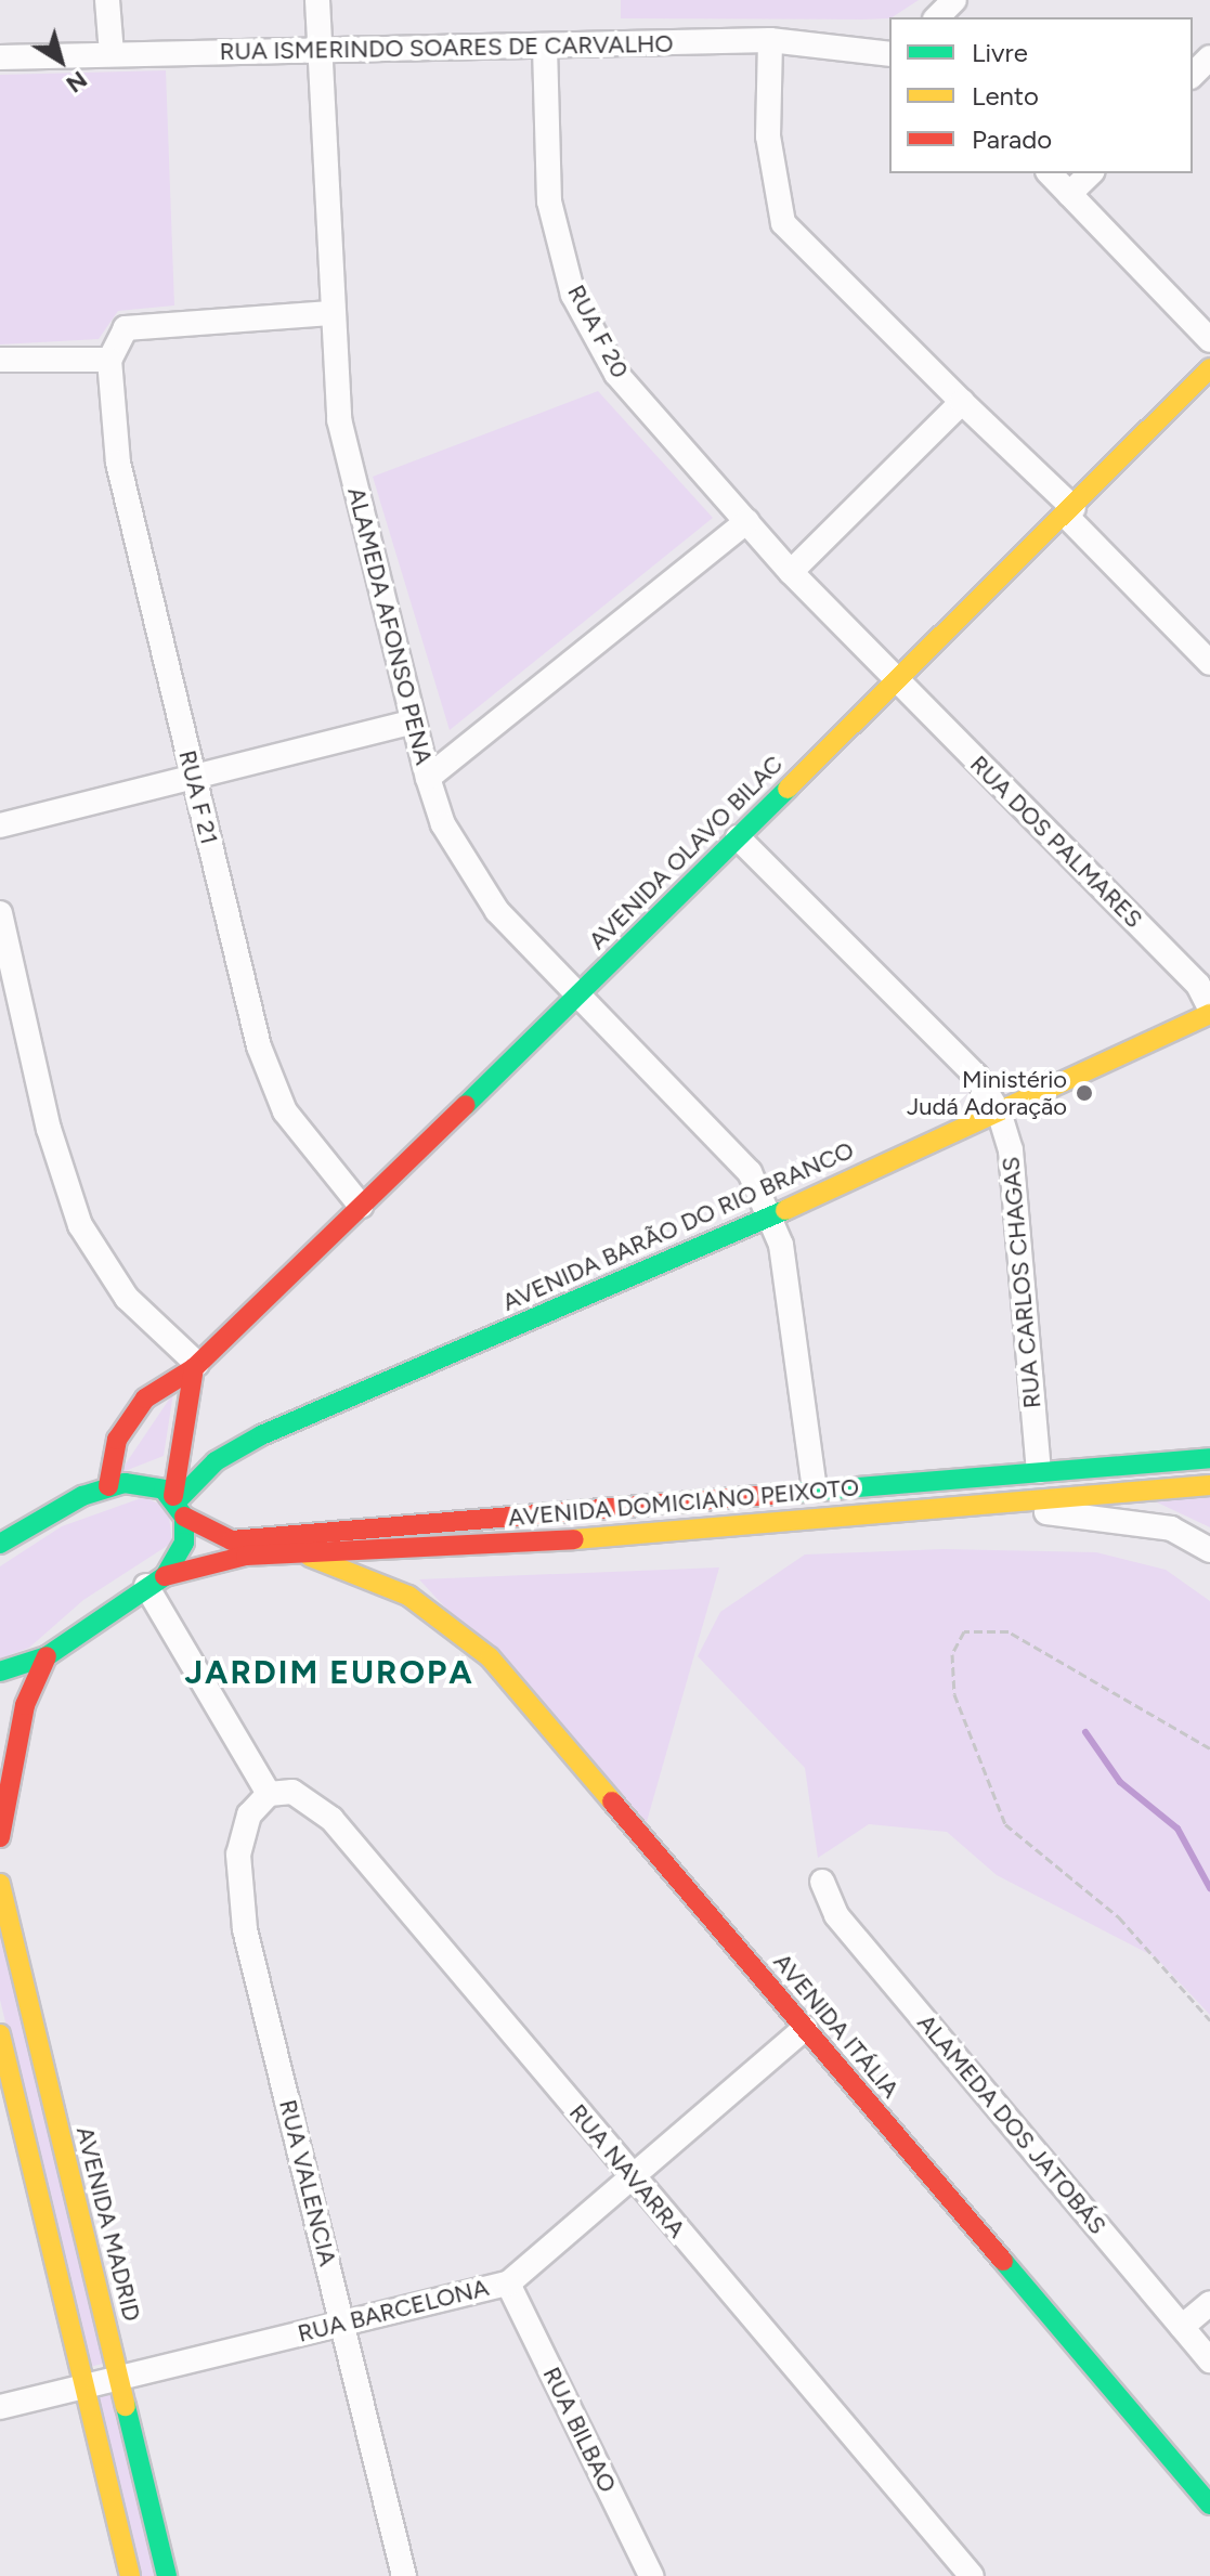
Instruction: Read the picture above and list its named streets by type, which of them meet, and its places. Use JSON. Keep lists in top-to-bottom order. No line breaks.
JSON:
{"streets":{"street":["RUA ISMERINDO SOARES DE CARVALHO","RUA F 20","ALAMEDA AFONSO PENA","RUA F 21","RUA DOS PALMARES","AVENIDA OLAVO BILAC","AVENIDA BARÃO DO RIO BRANCO","RUA CARLOS CHAGAS","AVENIDA DOMICIANO PEIXOTO","AVENIDA ITÁLIA","ALAMEDA DOS JATOBÁS","RUA NAVARRA","RUA VALENCIA","AVENIDA MADRID","RUA BARCELONA","RUA BILBAO"]},"crossings":[["RUA ISMERINDO SOARES DE CARVALHO","RUA F 20"],["RUA ISMERINDO SOARES DE CARVALHO","ALAMEDA AFONSO PENA"],["RUA F 20","RUA DOS PALMARES"],["RUA F 20","AVENIDA OLAVO BILAC"],["ALAMEDA AFONSO PENA","AVENIDA OLAVO BILAC"],["ALAMEDA AFONSO PENA","AVENIDA BARÃO DO RIO BRANCO"],["ALAMEDA AFONSO PENA","AVENIDA DOMICIANO PEIXOTO"],["RUA F 21","AVENIDA OLAVO BILAC"],["RUA DOS PALMARES","AVENIDA OLAVO BILAC"],["RUA DOS PALMARES","AVENIDA BARÃO DO RIO BRANCO"],["AVENIDA OLAVO BILAC","RUA CARLOS CHAGAS"],["AVENIDA OLAVO BILAC","AVENIDA DOMICIANO PEIXOTO"],["AVENIDA BARÃO DO RIO BRANCO","RUA CARLOS CHAGAS"],["AVENIDA BARÃO DO RIO BRANCO","AVENIDA DOMICIANO PEIXOTO"],["RUA CARLOS CHAGAS","AVENIDA DOMICIANO PEIXOTO"],["AVENIDA DOMICIANO PEIXOTO","AVENIDA ITÁLIA"],["AVENIDA ITÁLIA","RUA BARCELONA"],["RUA NAVARRA","RUA VALENCIA"],["RUA NAVARRA","RUA BARCELONA"],["RUA VALENCIA","RUA BARCELONA"],["AVENIDA MADRID","RUA BARCELONA"],["RUA BARCELONA","RUA BILBAO"]],"districts":["JARDIM EUROPA"],"places":["Ministério Judá Adoração"],"legend":["Livre","Lento","Parado"],"north":"bottom right"}
